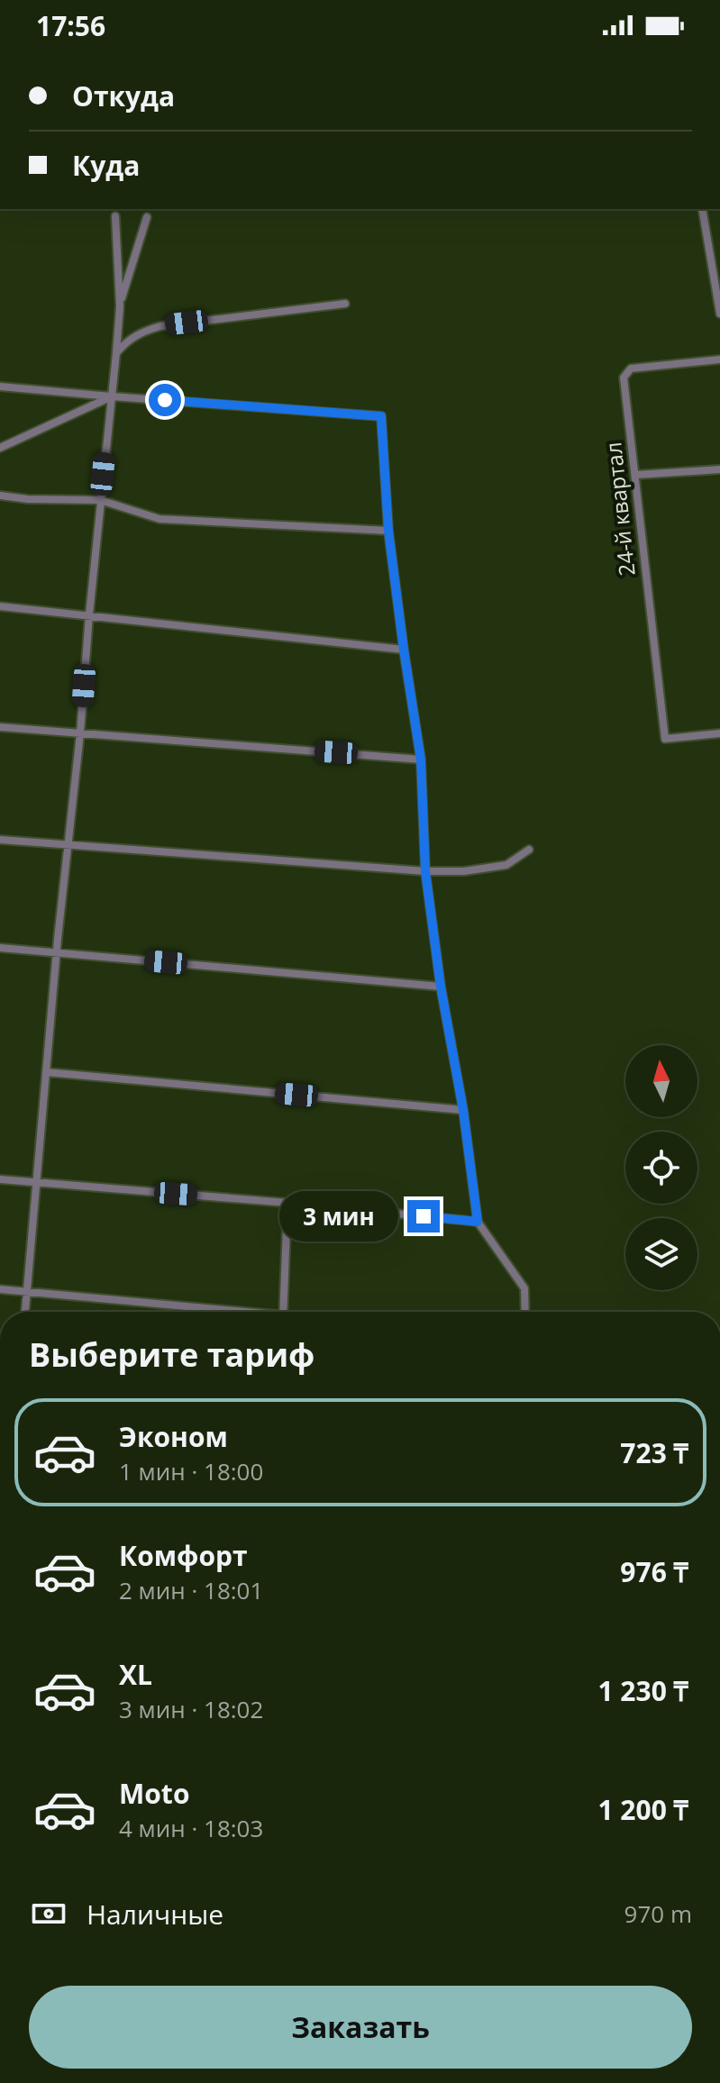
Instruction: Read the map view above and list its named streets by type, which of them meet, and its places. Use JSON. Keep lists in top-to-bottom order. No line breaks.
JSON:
{"streets":{"street":["24-й квартал"]},"north":"top","page":{"status":"17:56","banner":["Откуда","Куда"],"bubble":"3 мин","heading":"Выберите тариф","list":[{"name":"Эконом","note":"1 мин · 18:00","value":"723 ₸"},{"name":"Комфорт","note":"2 мин · 18:01","value":"976 ₸"},{"name":"XL","note":"3 мин · 18:02","value":"1 230 ₸"},{"name":"Moto","note":"4 мин · 18:03","value":"1 200 ₸"}],"pay":["Наличные","970 m"],"buttons":"Заказать"}}
